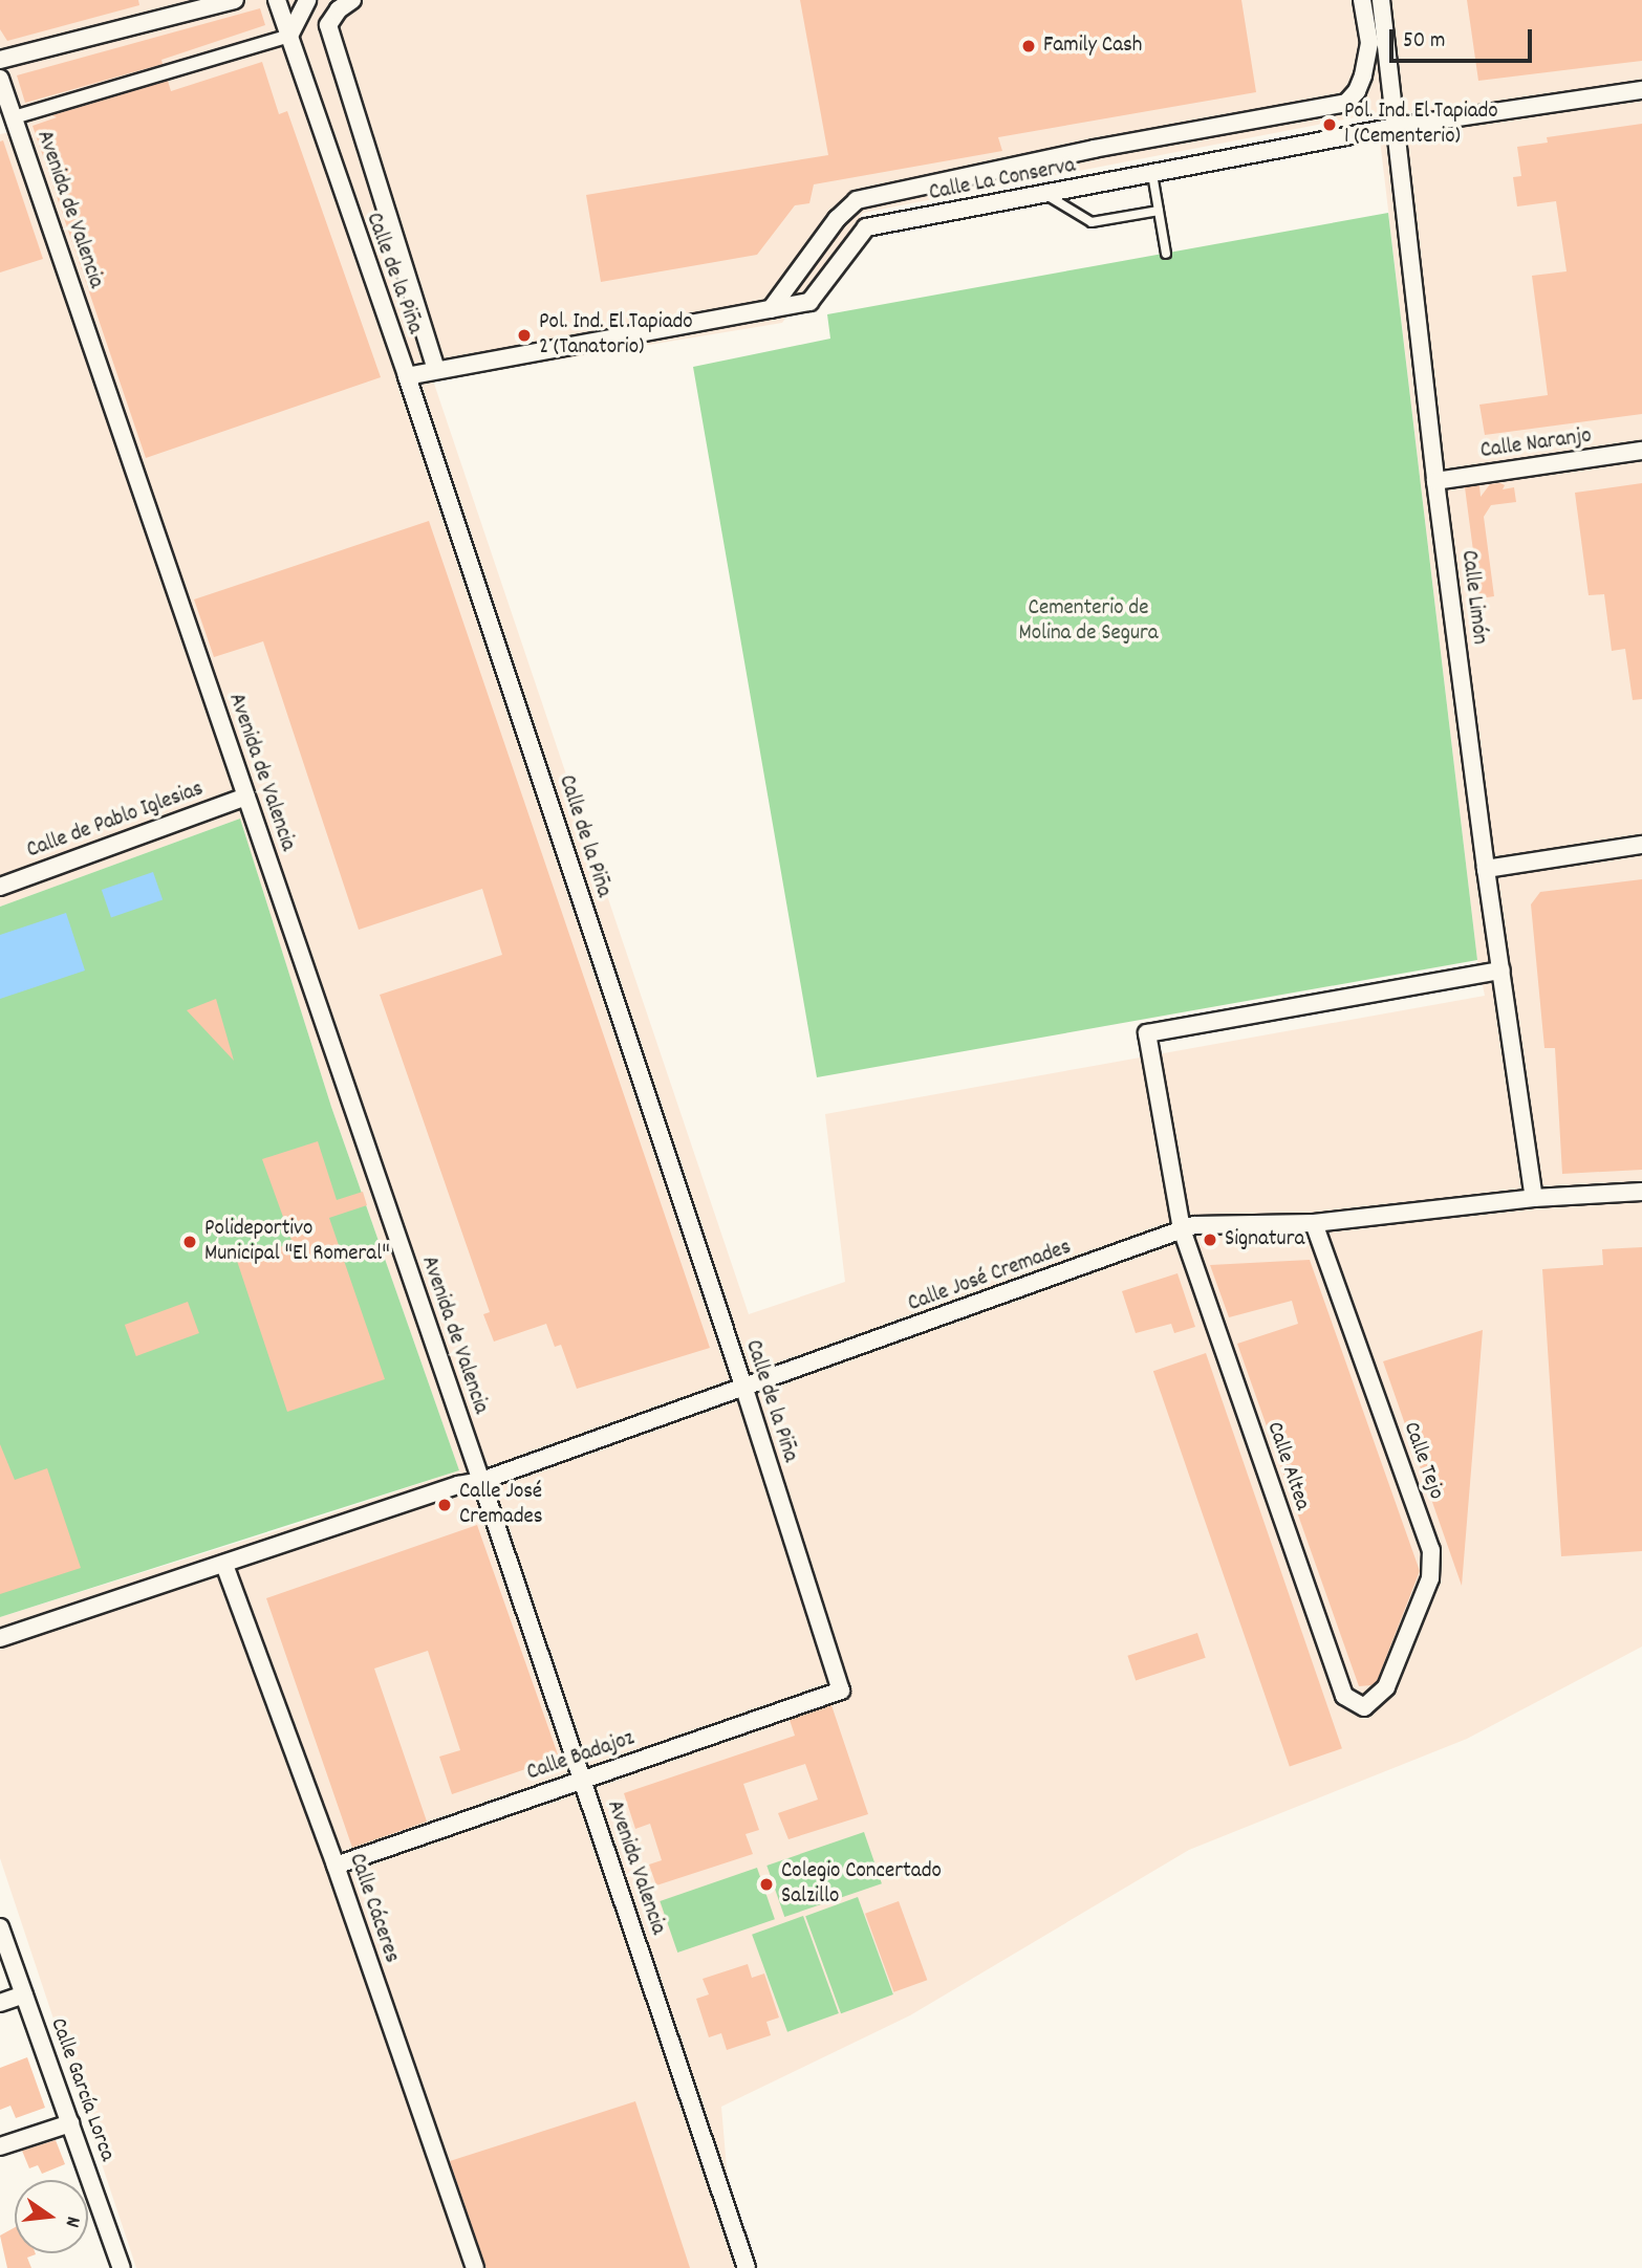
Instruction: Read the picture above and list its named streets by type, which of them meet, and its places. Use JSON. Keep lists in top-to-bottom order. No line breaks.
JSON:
{"streets":{"street":["Calle La Conserva","Avenida de Valencia","Calle de la Piña","Calle Naranjo","Calle Limón","Calle de Pablo Iglesias","Calle José Cremades","Calle Tejo","Calle Altea","Calle Badajoz","Avenida Valencia","Calle Cáceres","Calle García Lorca"]},"crossings":[["Calle La Conserva","Calle de la Piña"],["Calle La Conserva","Calle Limón"],["Avenida de Valencia","Calle de Pablo Iglesias"],["Avenida de Valencia","Calle José Cremades"],["Avenida de Valencia","Avenida Valencia"],["Calle de la Piña","Calle José Cremades"],["Calle de la Piña","Calle Badajoz"],["Calle Naranjo","Calle Limón"],["Calle Limón","Calle José Cremades"],["Calle Limón","Calle Altea"],["Calle José Cremades","Calle Tejo"],["Calle José Cremades","Calle Altea"],["Calle José Cremades","Avenida Valencia"],["Calle José Cremades","Calle Cáceres"],["Calle Tejo","Calle Altea"],["Calle Badajoz","Avenida Valencia"],["Calle Badajoz","Calle Cáceres"]],"parks":["Cementerio de Molina de Segura"],"places":["Family Cash","Pol. Ind. El Tapiado 1 (Cementerio)","Pol. Ind. El Tapiado 2 (Tanatorio)","Signatura","Polideportivo Municipal \"El Romeral\"","Calle José Cremades","Colegio Concertado Salzillo"],"scale_bar":"50 m","north":"right"}
